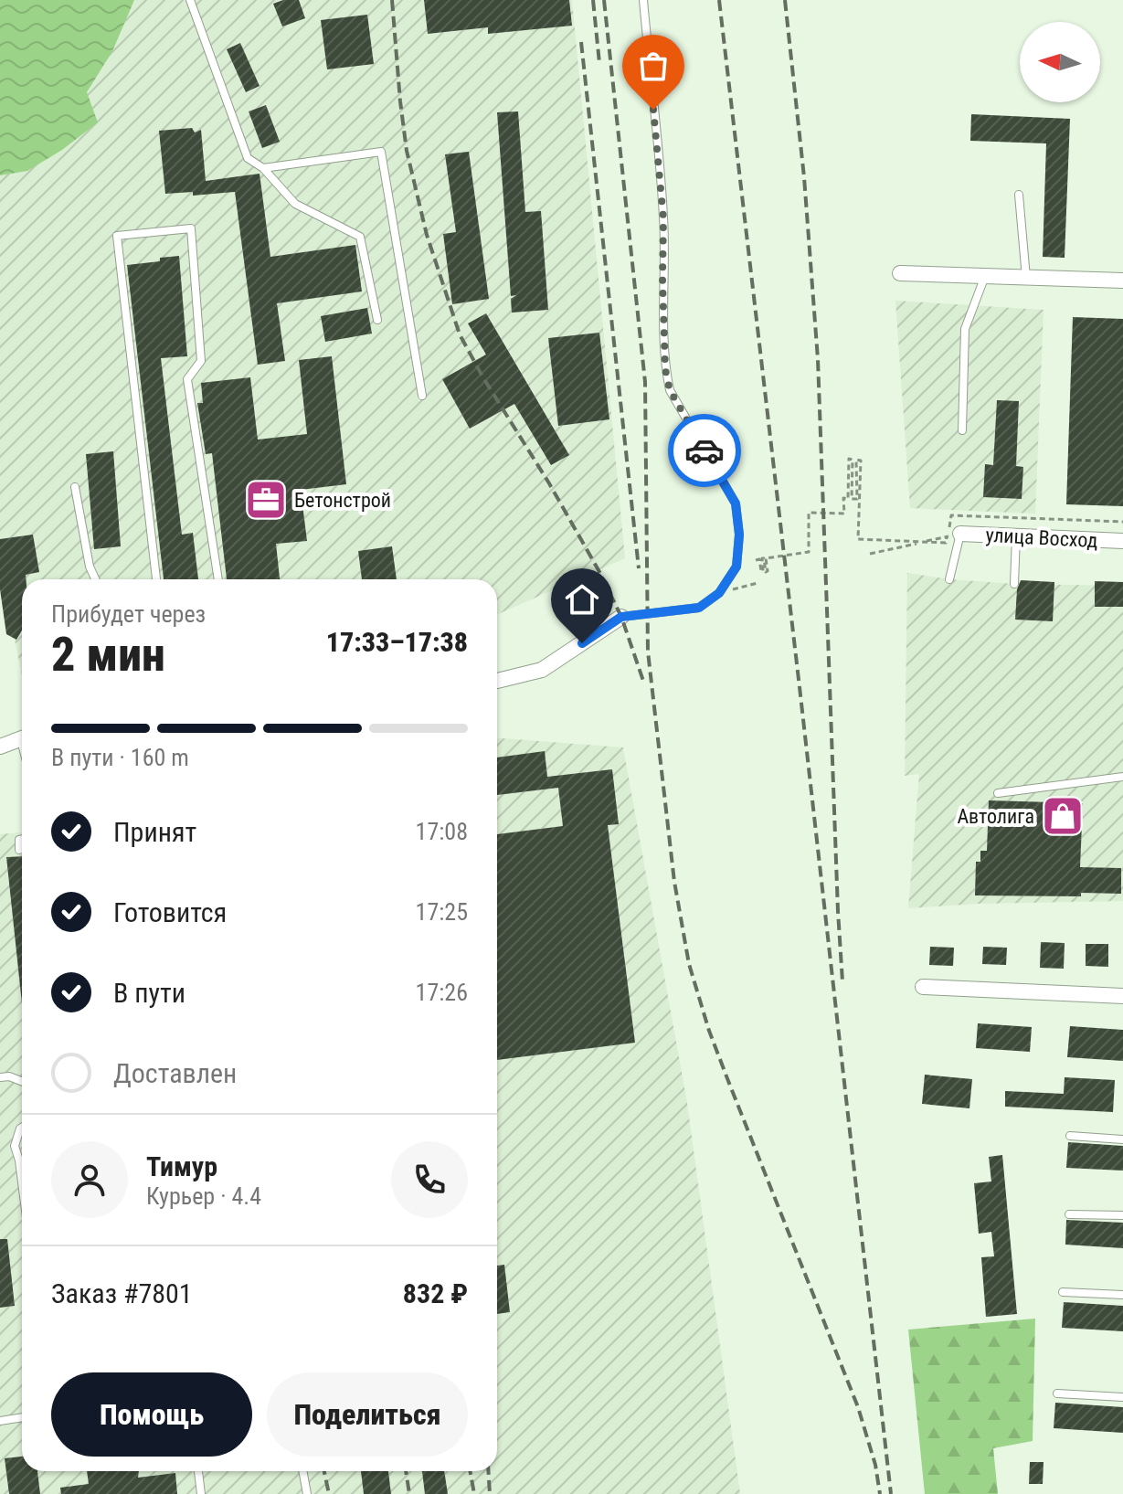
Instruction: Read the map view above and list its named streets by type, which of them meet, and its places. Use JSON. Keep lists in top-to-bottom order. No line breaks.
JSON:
{"streets":{"street":["улица Восход"]},"places":{"office":["Бетонстрой"],"shop":["Автолига"]},"north":"left","page":{"heading":["2 мин","Прибудет через","17:33–17:38"],"panel":["Тимур","Курьер · 4.4","Заказ #7801","832 ₽"],"bar":"В пути · 160 m","list":[["Принят","17:08"],["Готовится","17:25"],["В пути","17:26"],"Доставлен"],"buttons":["Помощь","Поделиться"]}}
